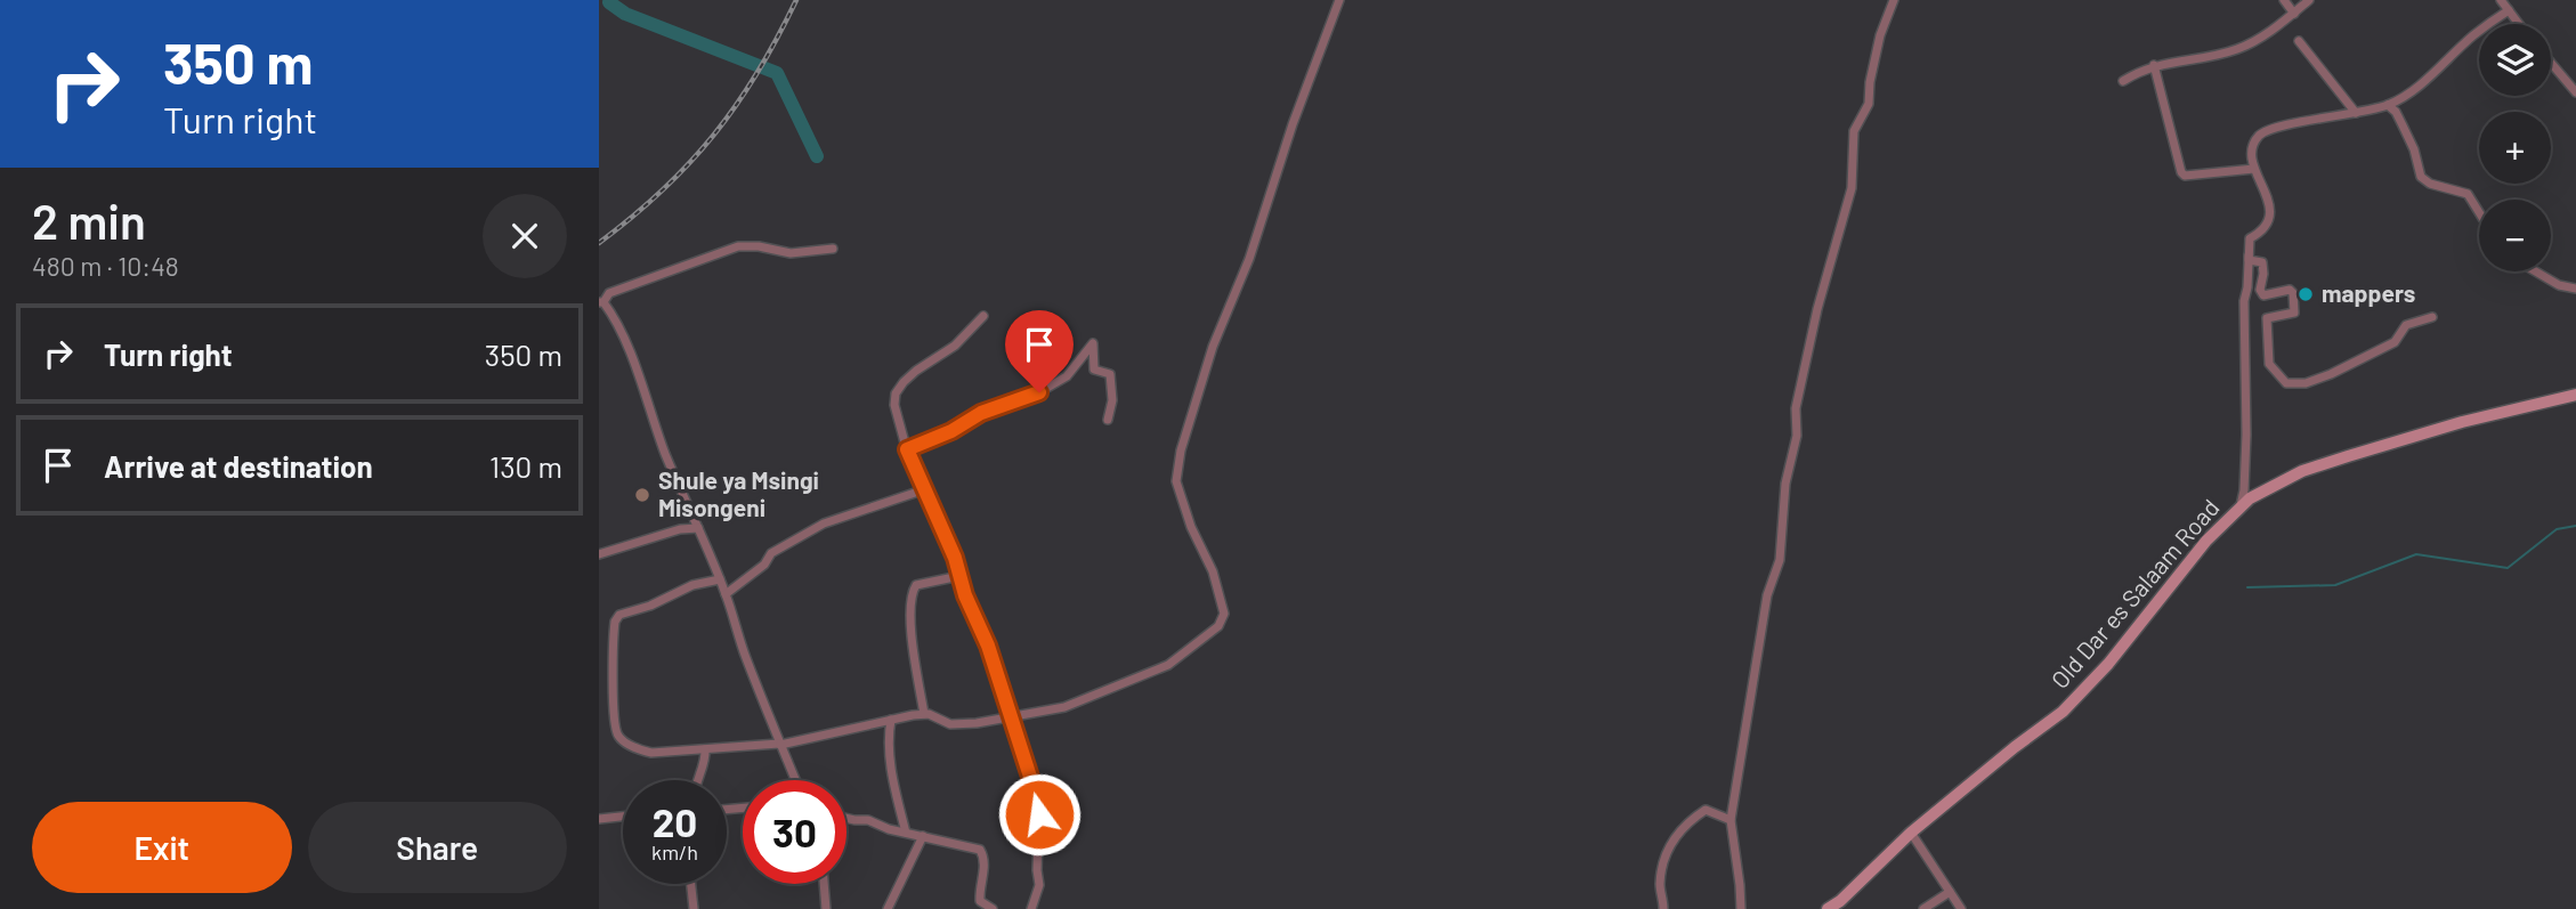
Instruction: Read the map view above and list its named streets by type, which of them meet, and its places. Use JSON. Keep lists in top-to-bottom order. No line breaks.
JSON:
{"streets":{"street":["Old Dar es Salaam Road"]},"places":["mappers","Shule ya Msingi Misongeni"],"page":{"turn":["350 m","Turn right"],"map_buttons":["+","−"],"heading":["2 min","480 m · 10:48"],"list":[{"name":"Turn right","value":"350 m"},{"name":"Arrive at destination","value":"130 m"}],"speed":"20 km/h","limit":"30","buttons":["Exit","Share"]}}
